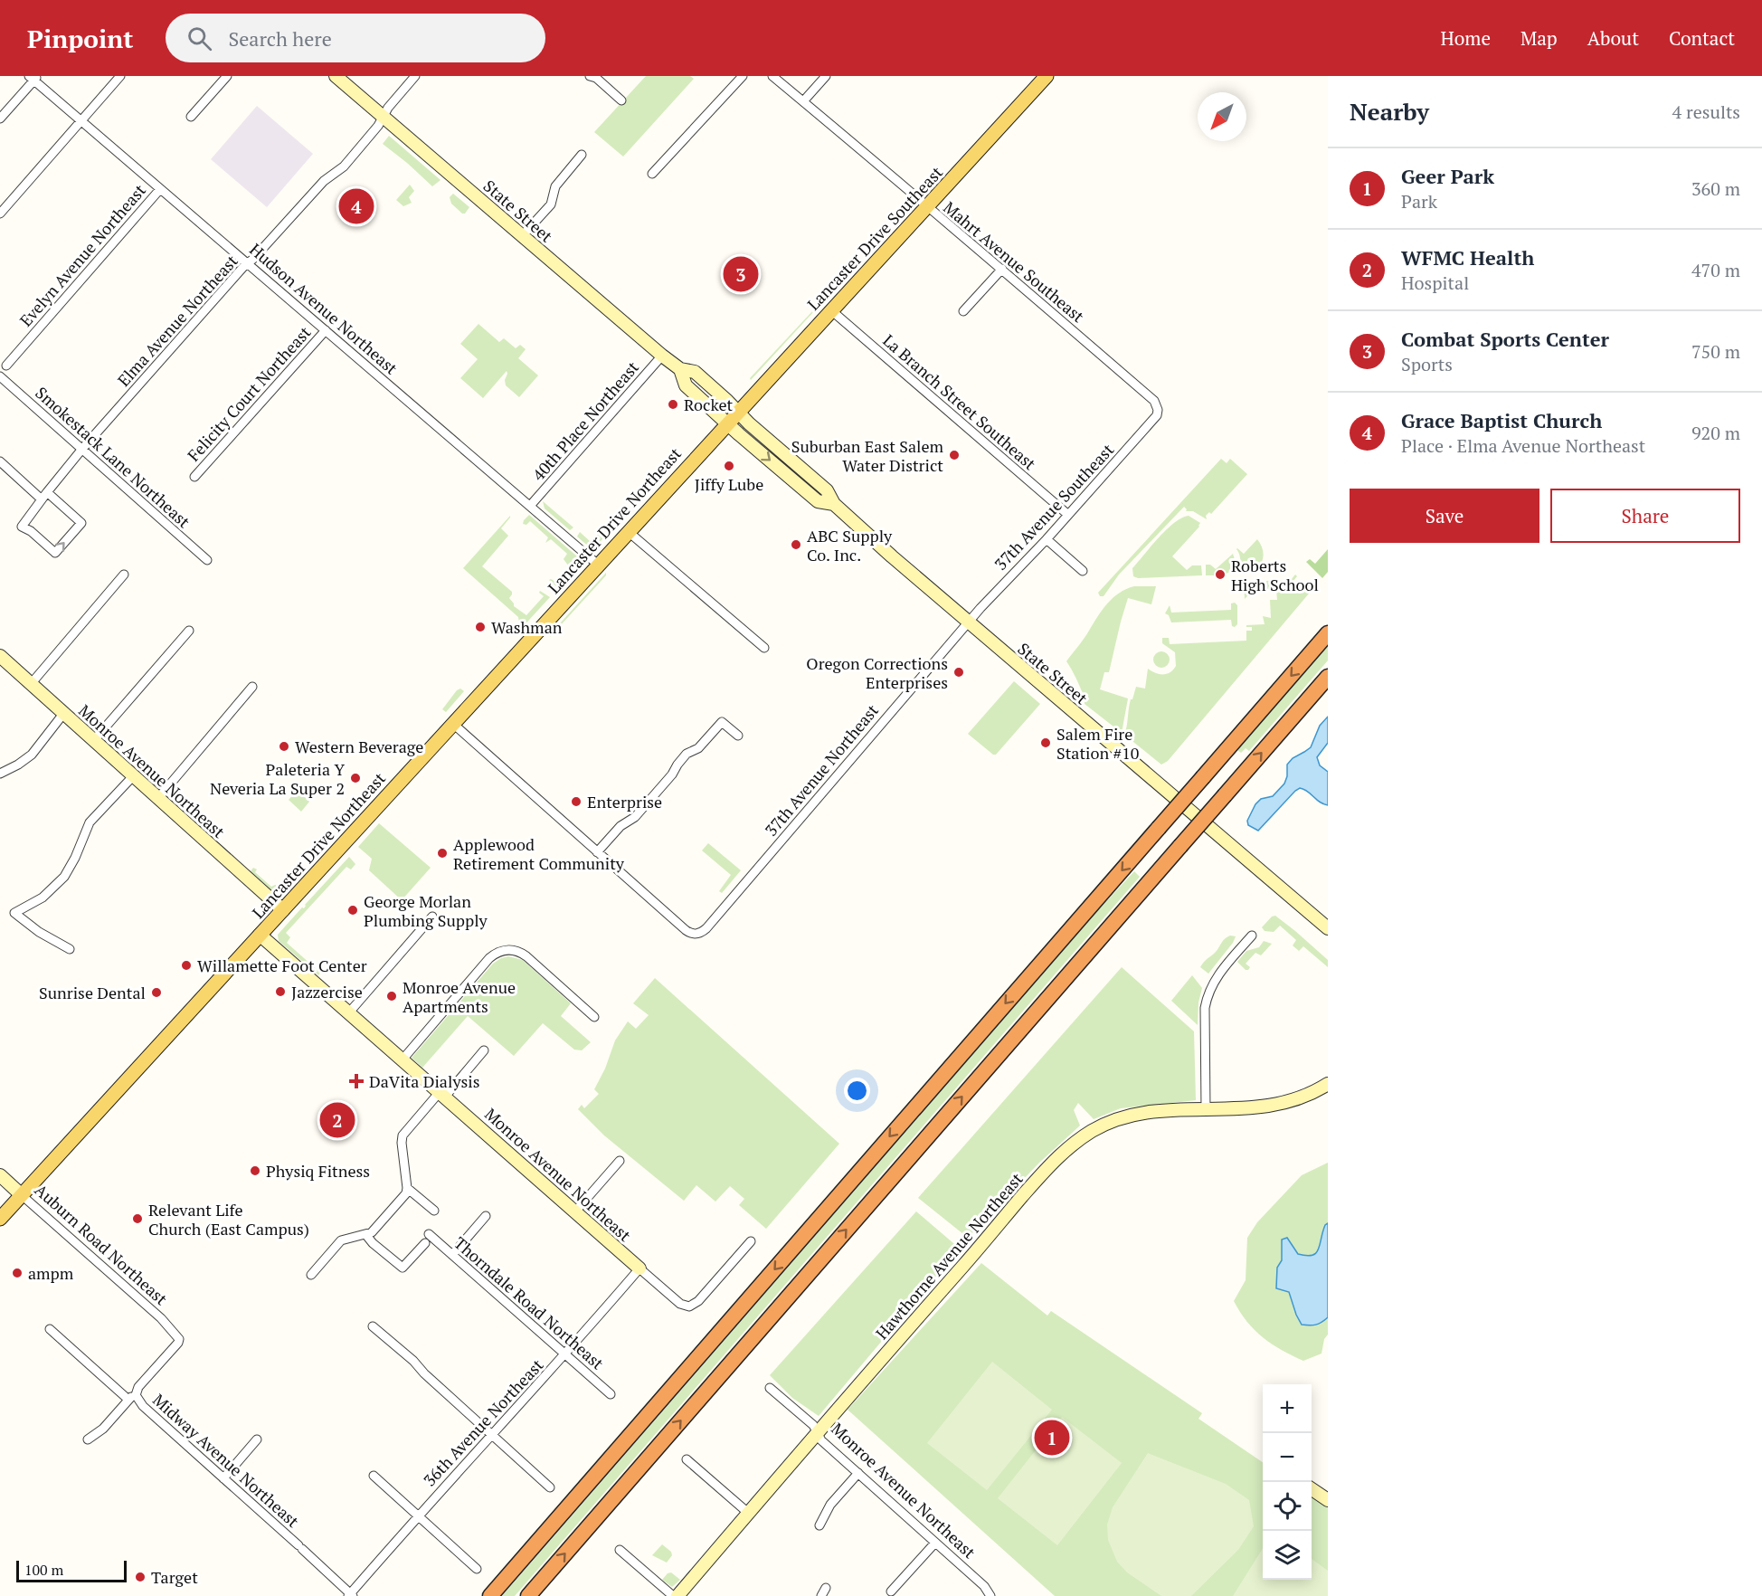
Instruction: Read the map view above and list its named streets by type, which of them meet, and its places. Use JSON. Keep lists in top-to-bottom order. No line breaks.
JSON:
{"streets":{"main road":["State Street","Lancaster Drive Southeast","Lancaster Drive Northeast","Monroe Avenue Northeast","Auburn Road Northeast","Hawthorne Avenue Northeast"],"street":["Evelyn Avenue Northeast","Mahrt Avenue Southeast","Hudson Avenue Northeast","Elma Avenue Northeast","Felicity Court Northeast","La Branch Street Southeast","40th Place Northeast","Smokestack Lane Northeast","37th Avenue Southeast","37th Avenue Northeast","Thorndale Road Northeast","36th Avenue Northeast","Midway Avenue Northeast"]},"crossings":[["State Street","Lancaster Drive Southeast"],["State Street","Elma Avenue Northeast"],["State Street","40th Place Northeast"],["State Street","37th Avenue Southeast"],["State Street","Lancaster Drive Northeast"],["State Street","37th Avenue Northeast"],["Lancaster Drive Southeast","Mahrt Avenue Southeast"],["Lancaster Drive Southeast","La Branch Street Southeast"],["Lancaster Drive Southeast","Lancaster Drive Northeast"],["Evelyn Avenue Northeast","Hudson Avenue Northeast"],["Mahrt Avenue Southeast","37th Avenue Southeast"],["Hudson Avenue Northeast","Elma Avenue Northeast"],["Hudson Avenue Northeast","Felicity Court Northeast"],["Hudson Avenue Northeast","40th Place Northeast"],["Hudson Avenue Northeast","Lancaster Drive Northeast"],["Elma Avenue Northeast","Smokestack Lane Northeast"],["La Branch Street Southeast","37th Avenue Southeast"],["37th Avenue Southeast","37th Avenue Northeast"],["Lancaster Drive Northeast","Monroe Avenue Northeast"],["Lancaster Drive Northeast","Auburn Road Northeast"],["Monroe Avenue Northeast","Hawthorne Avenue Northeast"],["Monroe Avenue Northeast","36th Avenue Northeast"],["Auburn Road Northeast","Midway Avenue Northeast"],["Thorndale Road Northeast","36th Avenue Northeast"],["36th Avenue Northeast","Midway Avenue Northeast"]],"places":{"other":["Rocket","Suburban East Salem Water District","Jiffy Lube","ABC Supply Co. Inc.","Roberts High School","Washman","Oregon Corrections Enterprises","Salem Fire Station #10","Western Beverage","Paleteria Y Neveria La Super 2","Enterprise","Applewood Retirement Community","George Morlan Plumbing Supply","Willamette Foot Center","Jazzercise","Sunrise Dental","Monroe Avenue Apartments","Physiq Fitness","Relevant Life Church (East Campus)","ampm","Target"],"health":["DaVita Dialysis"]},"scale_bar":"100 m","north":"bottom left","page":{"header":"Pinpoint","search":"Search here","nav":["Home","Map","About","Contact"],"heading":["Nearby","4 results"],"list":[{"mark":"1","name":"Geer Park","note":"Park","value":"360 m"},{"mark":"2","name":"WFMC Health","note":"Hospital","value":"470 m"},{"mark":"3","name":"Combat Sports Center","note":"Sports","value":"750 m"},{"mark":"4","name":"Grace Baptist Church","note":"Place · Elma Avenue Northeast","value":"920 m"}],"pins":["4","3","2","1"],"buttons":["Save","Share"],"map_buttons":["+","−"],"scale":"100 m"}}
